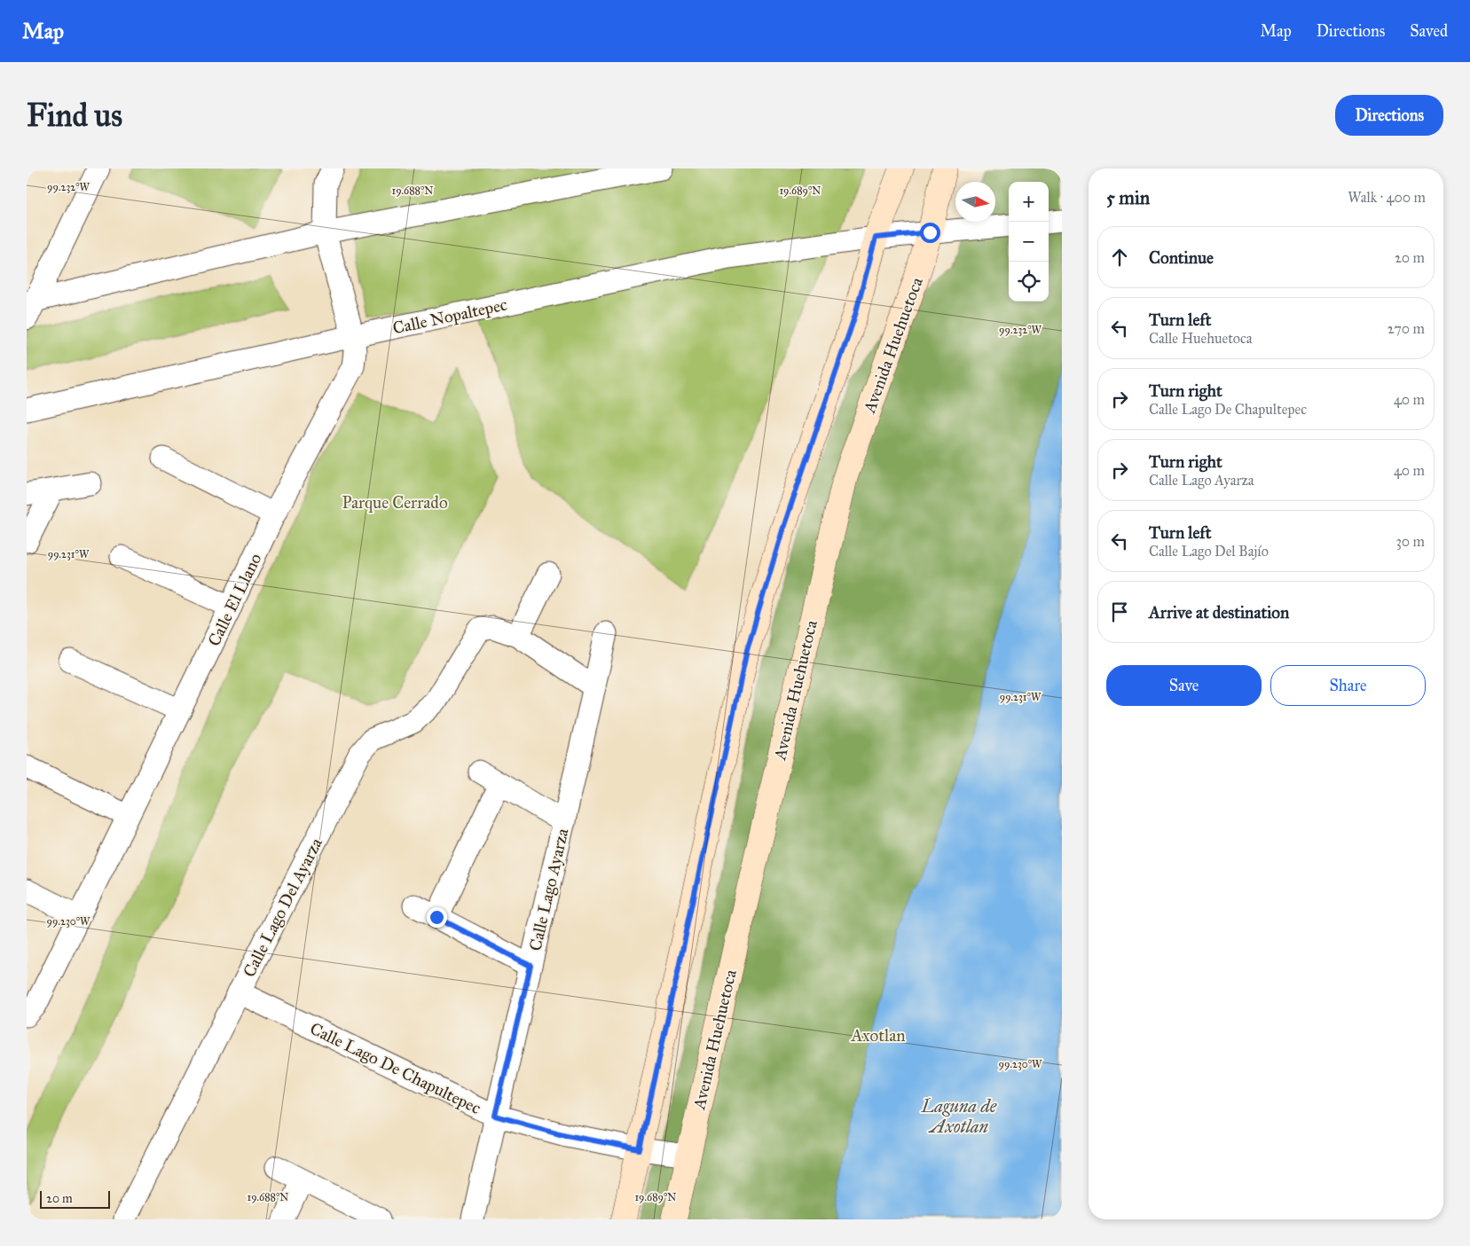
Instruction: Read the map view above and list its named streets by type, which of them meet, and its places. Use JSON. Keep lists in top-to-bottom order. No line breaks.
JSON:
{"streets":{"main road":["Avenida Huehuetoca"],"street":["Calle Nopaltepec","Calle El Llano","Calle Lago Ayarza","Calle Lago Del Ayarza","Calle Lago De Chapultepec"]},"crossings":[["Calle Nopaltepec","Avenida Huehuetoca"],["Calle Nopaltepec","Calle El Llano"],["Avenida Huehuetoca","Calle Lago De Chapultepec"],["Calle Lago Ayarza","Calle Lago De Chapultepec"],["Calle Lago Del Ayarza","Calle Lago De Chapultepec"]],"water":["Laguna de Axotlan"],"parks":["Parque Cerrado","Axotlan"],"scale_bar":"20 m","north":"right","page":{"header":"Map","nav":["Map","Directions","Saved"],"buttons":["Directions",["Save","Share"]],"title":"Find us","heading":["5 min","Walk · 400 m"],"map_buttons":["+","−"],"list":[["Continue","20 m"],["Turn left","Calle Huehuetoca","270 m"],["Turn right","Calle Lago De Chapultepec","40 m"],["Turn right","Calle Lago Ayarza","40 m"],["Turn left","Calle Lago Del Bajío","30 m"],"Arrive at destination"],"scale":"20 m"},"coordinates":["99.232°W","19.688°N","19.689°N","99.231°W","99.230°W"]}
